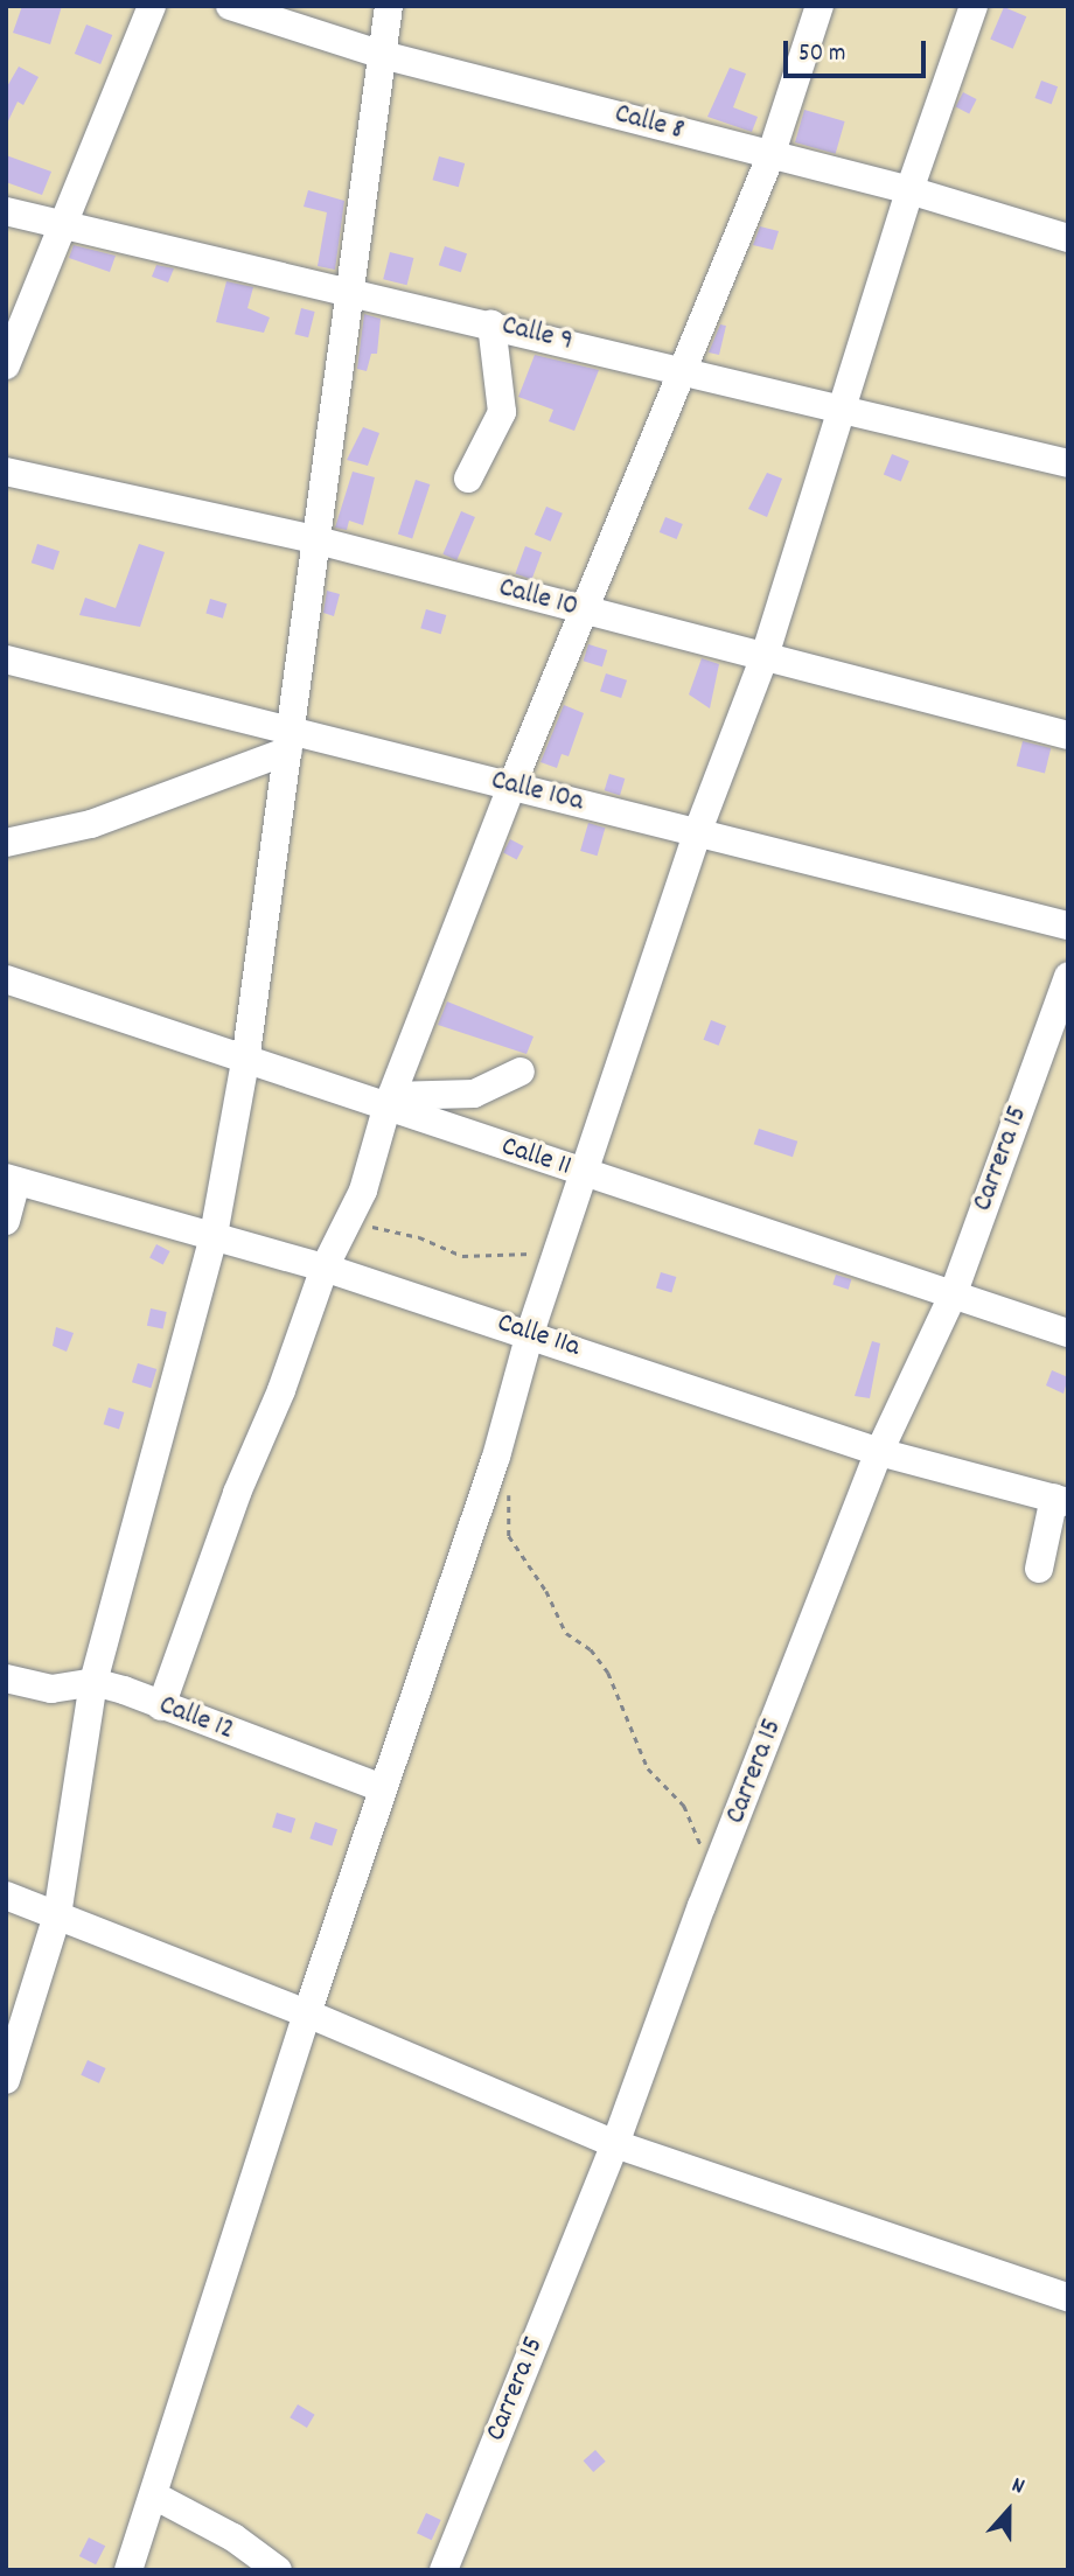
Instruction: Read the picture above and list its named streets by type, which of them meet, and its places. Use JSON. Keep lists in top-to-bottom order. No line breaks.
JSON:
{"streets":{"street":["Calle 8","Calle 9","Calle 10","Calle 10a","Calle 11","Carrera 15","Calle 11a","Calle 12"]},"crossings":[["Calle 11","Carrera 15"],["Carrera 15","Calle 11a"]],"scale_bar":"50 m","north":"top"}
